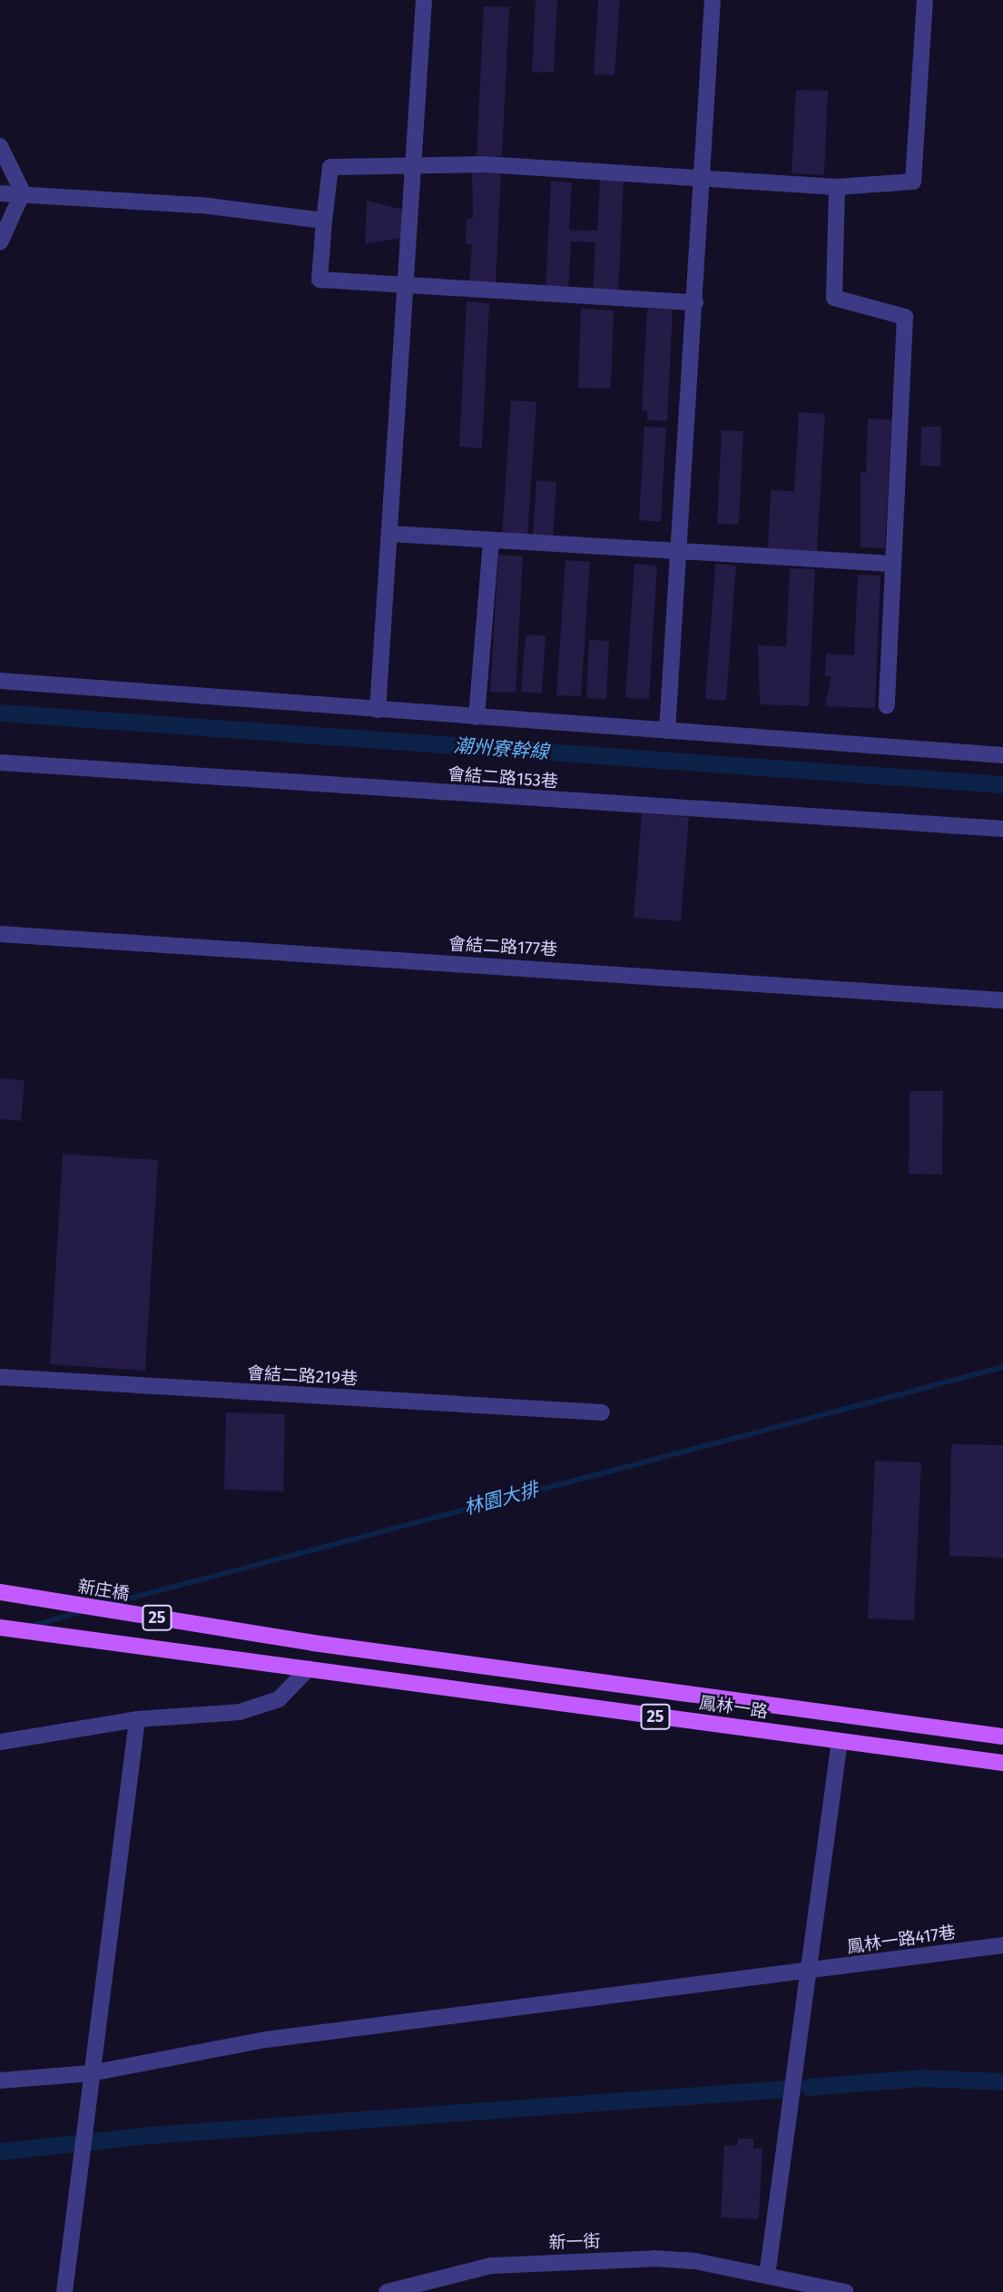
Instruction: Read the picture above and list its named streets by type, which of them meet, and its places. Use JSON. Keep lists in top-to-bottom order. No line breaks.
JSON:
{"streets":{"main road":["新庄橋","25","鳳林一路"],"street":["會結二路153巷","會結二路177巷","會結二路219巷","鳳林一路417巷","新一街"]},"crossings":[["新庄橋","鳳林一路"],["25","鳳林一路"]],"water":["潮州寮幹線","林園大排"]}
